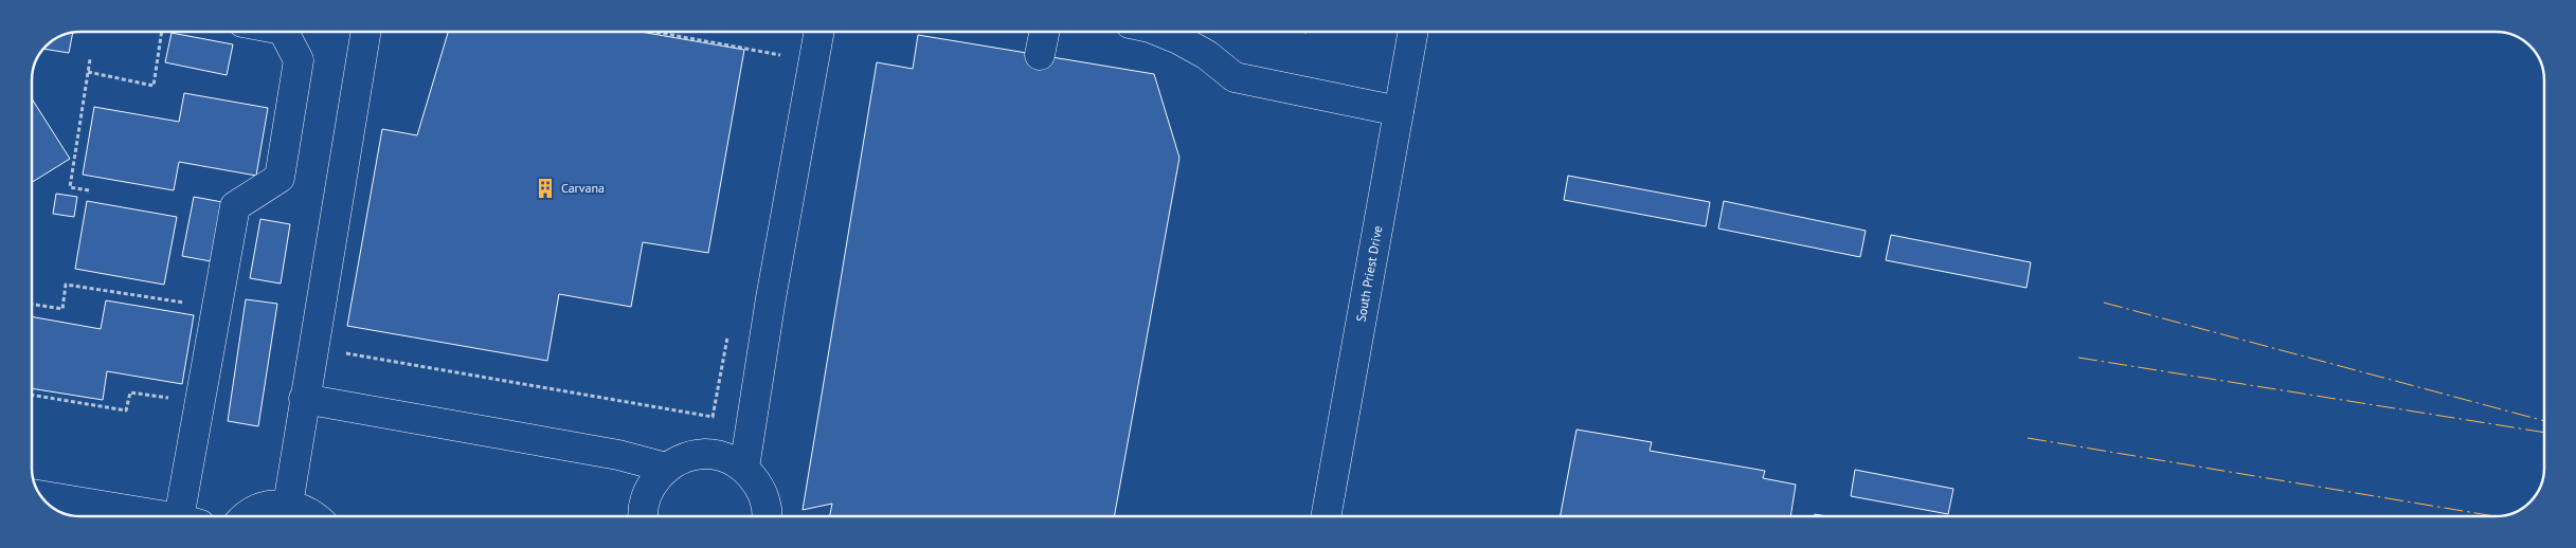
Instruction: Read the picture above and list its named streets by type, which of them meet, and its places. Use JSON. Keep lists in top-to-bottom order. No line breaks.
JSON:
{"streets":{"main road":["South Priest Drive"]},"places":{"building":["Carvana"]}}
